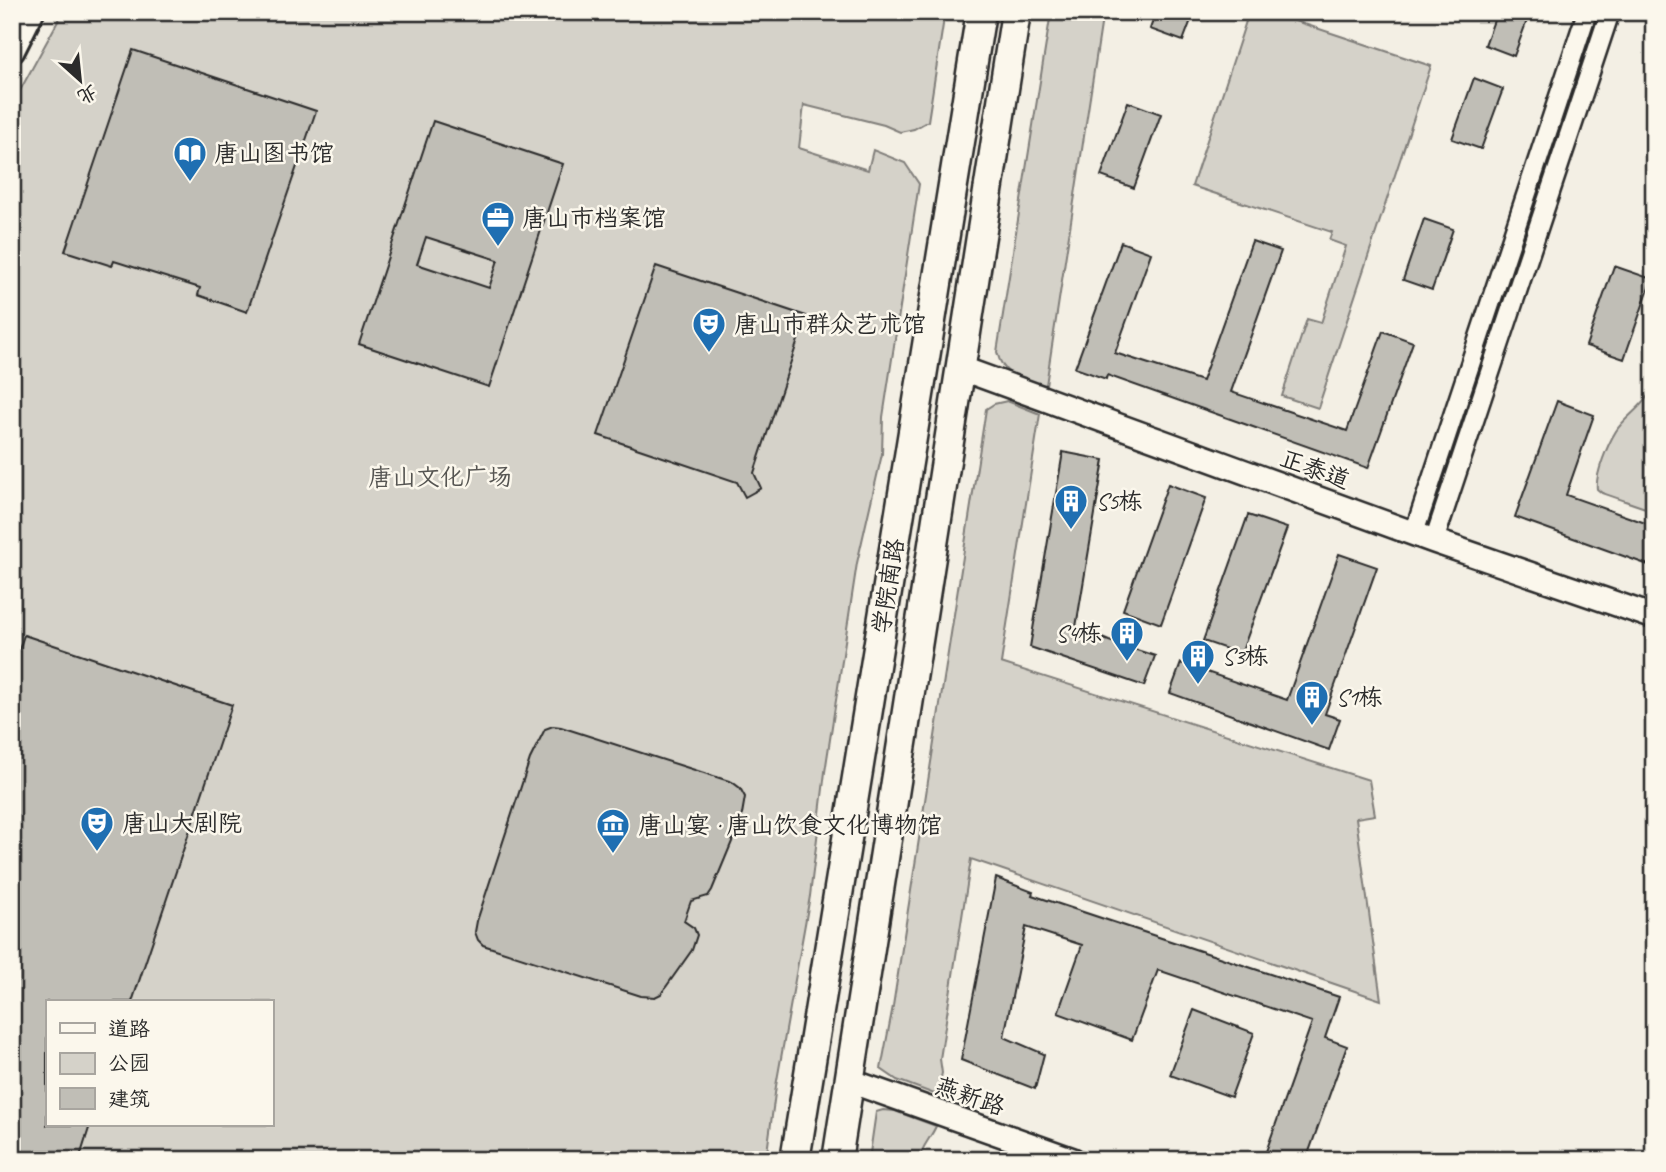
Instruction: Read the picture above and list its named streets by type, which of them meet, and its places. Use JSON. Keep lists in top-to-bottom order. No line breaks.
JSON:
{"streets":{"main road":["学院南路"],"street":["正泰道","燕新路"]},"crossings":[["正泰道","学院南路"],["学院南路","燕新路"]],"parks":["唐山文化广场"],"places":{"library":["唐山图书馆"],"office":["唐山市档案馆"],"theatre":["唐山市群众艺术馆","唐山大剧院"],"building":["S5栋","S4栋","S3栋","S1栋"],"museum":["唐山宴 · 唐山饮食文化博物馆"]},"legend":["道路","公园","建筑"],"north":"bottom right"}
